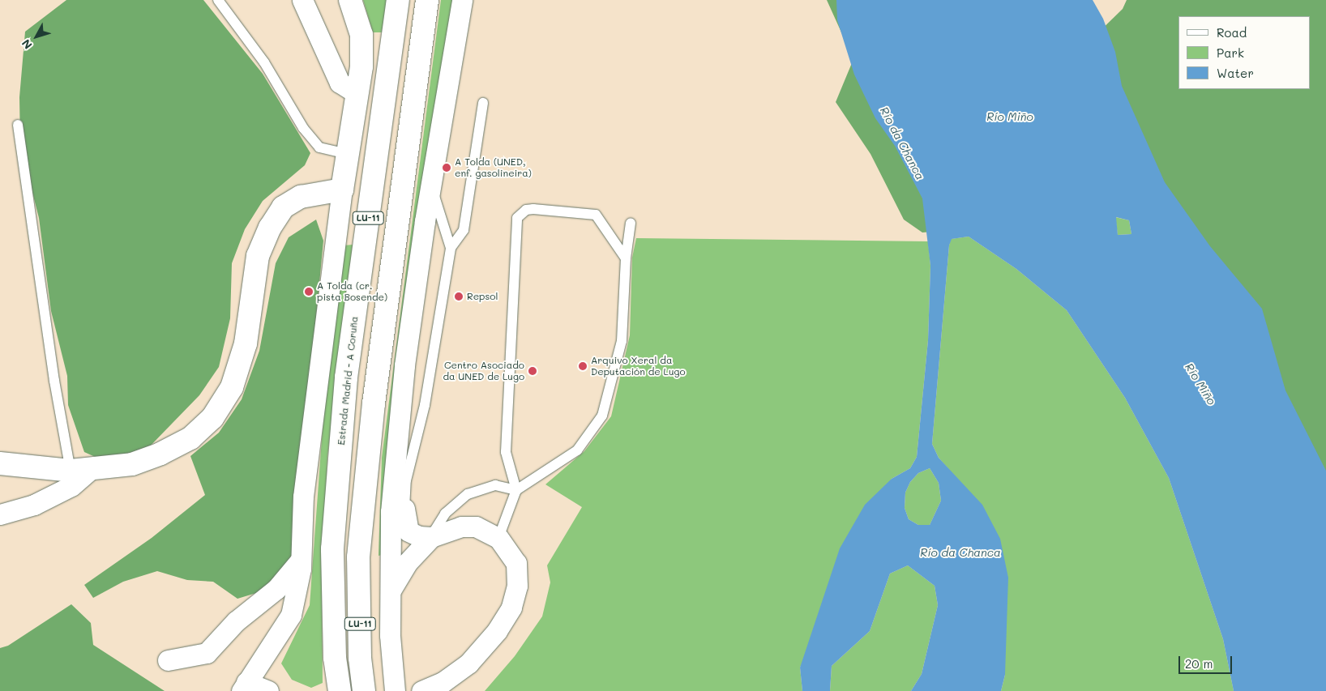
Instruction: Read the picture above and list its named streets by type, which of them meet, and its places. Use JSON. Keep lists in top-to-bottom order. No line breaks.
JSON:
{"streets":{"main road":["LU-11","Estrada Madrid - A Coruña"]},"water":["Río Miño","Río da Chanca"],"places":["A Tolda (UNED, enf. gasolineira)","A Tolda (cr. pista Bosende)","Repsol","Arquivo Xeral da Deputación de Lugo","Centro Asociado da UNED de Lugo"],"legend":["Road","Park","Water"],"scale_bar":"20 m","north":"bottom left"}
